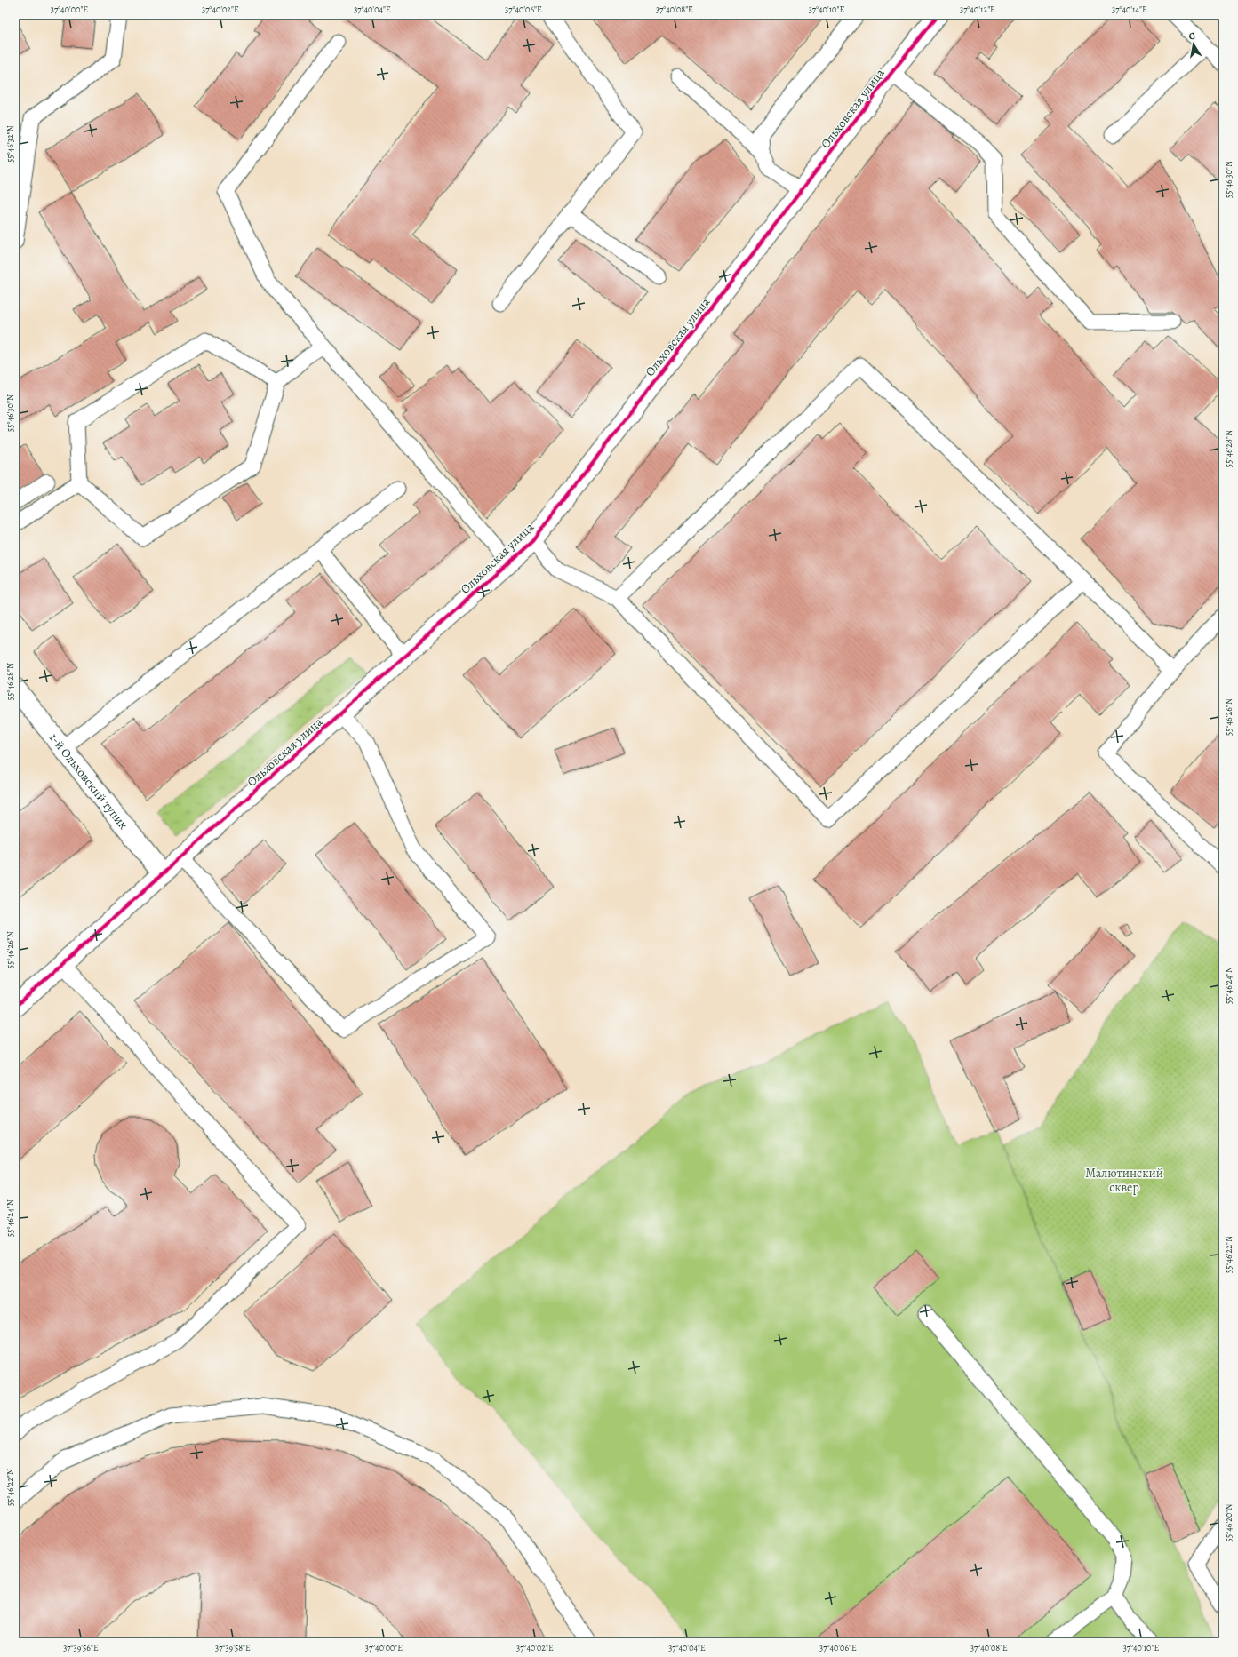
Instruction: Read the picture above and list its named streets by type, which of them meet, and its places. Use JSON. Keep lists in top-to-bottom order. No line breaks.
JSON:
{"streets":{"street":["Ольховская улица","1-й Ольховский тупик"]},"crossings":[["Ольховская улица","1-й Ольховский тупик"]],"parks":["Малютинский сквер"],"north":"top","coordinates":["37°40'00\"E","37°40'02\"E","37°40'04\"E","37°40'06\"E","37°40'08\"E","37°40'10\"E","37°40'12\"E","37°40'14\"E","55°46'32\"N","55°46'30\"N","55°46'28\"N","55°46'26\"N","55°46'24\"N","55°46'22\"N","55°46'20\"N","37°39'56\"E","37°39'58\"E"]}
